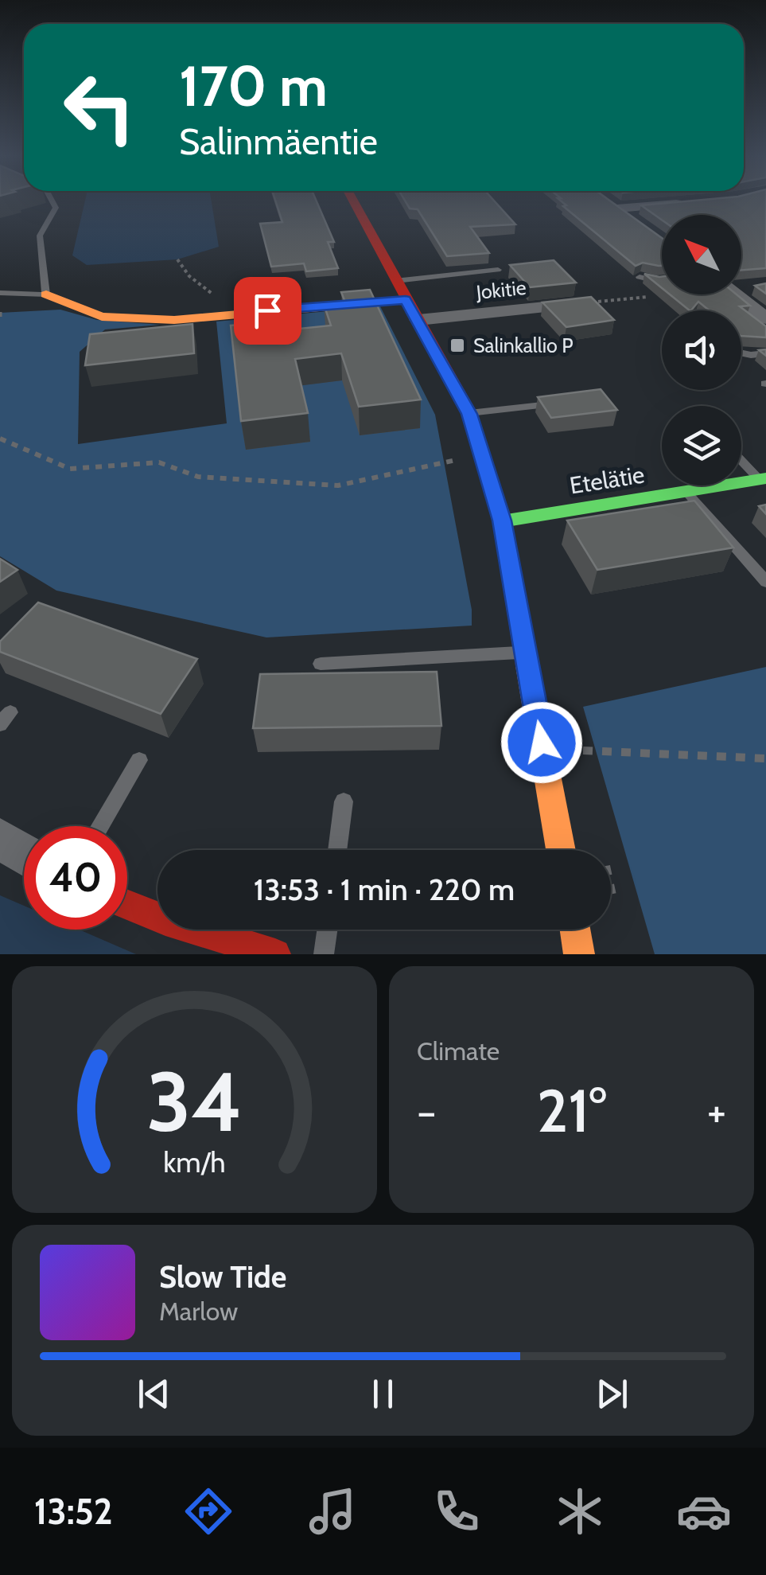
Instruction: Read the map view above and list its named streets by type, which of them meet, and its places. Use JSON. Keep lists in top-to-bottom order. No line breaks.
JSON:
{"streets":{"street":["Jokitie","Etelätie"]},"places":{"transit":["Salinkallio P"]},"north":"top left","page":{"turn":["170 m","Salinmäentie"],"limit":"40","trip":"13:53 · 1 min · 220 m","tile":"Climate","heat":["−","21°","+"],"song":["Slow Tide","Marlow"],"tabs":"13:52","gauge":["34","km/h"]}}
